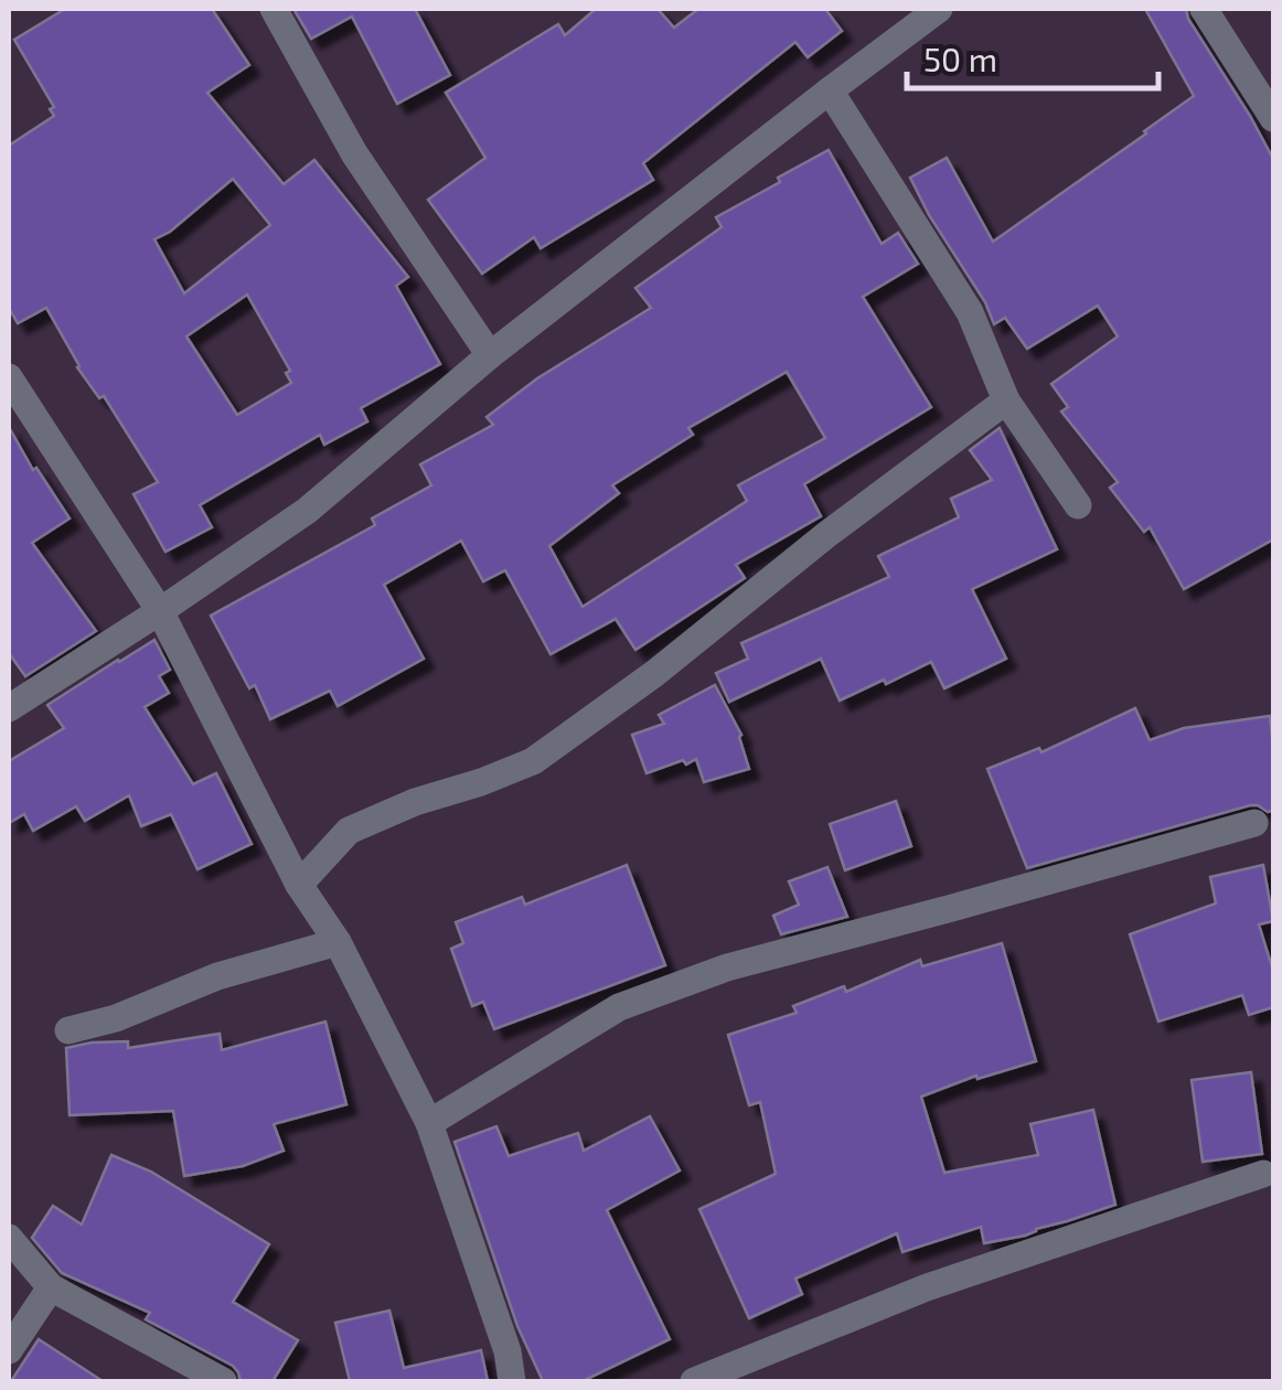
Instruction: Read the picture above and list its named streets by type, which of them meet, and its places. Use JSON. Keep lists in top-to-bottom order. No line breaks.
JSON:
{"scale_bar":"50 m"}
